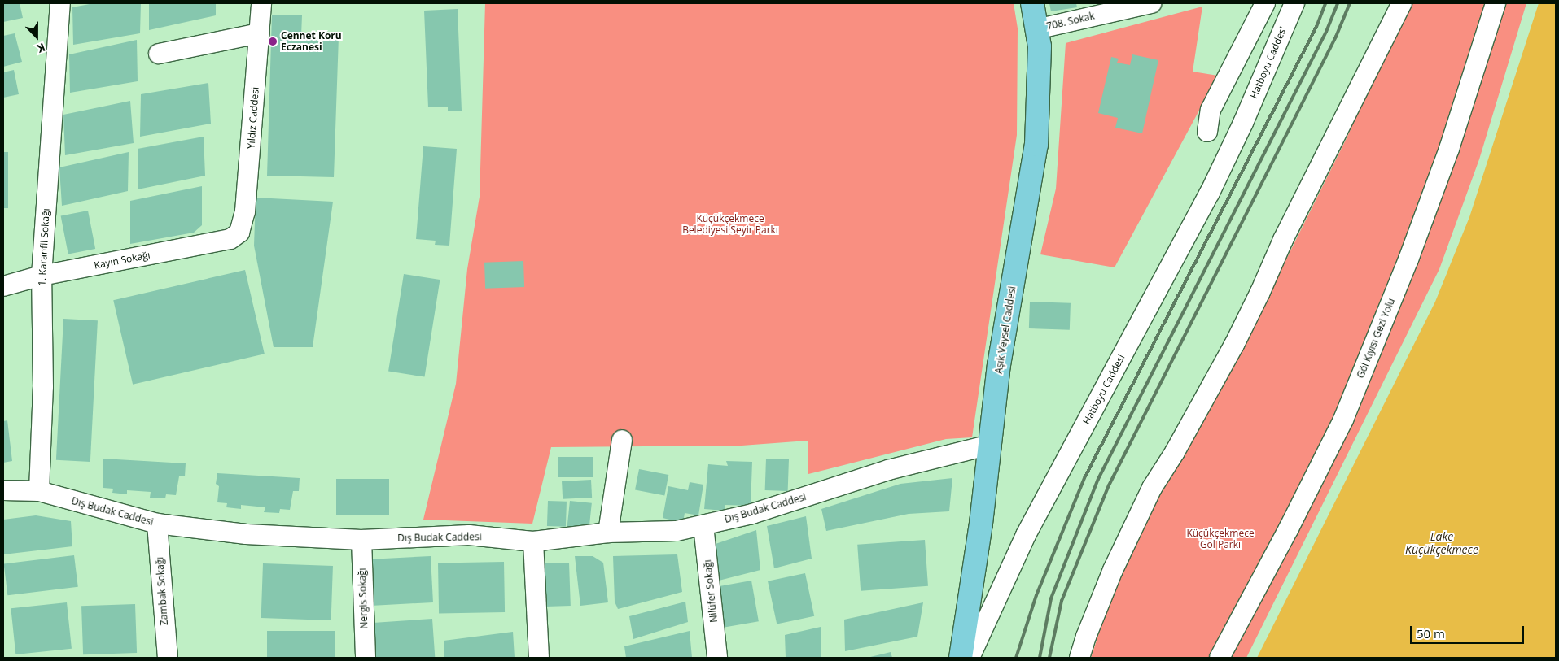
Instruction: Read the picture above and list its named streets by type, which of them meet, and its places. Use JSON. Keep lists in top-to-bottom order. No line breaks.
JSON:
{"streets":{"main road":["Aşık Veysel Caddesi"],"street":["708. Sokak","Hatboyu Caddes'","Yıldız Caddesi","1. Karanfil Sokağı","Kayın Sokağı","Göl Kıyısı Gezi Yolu","Hatboyu Caddesi","Dış Budak Caddesi","Zambak Sokağı","Nilüfer Sokağı","Nergis Sokağı"]},"crossings":[["708. Sokak","Aşık Veysel Caddesi"],["Hatboyu Caddes'","Hatboyu Caddesi"],["Yıldız Caddesi","Kayın Sokağı"],["1. Karanfil Sokağı","Kayın Sokağı"],["1. Karanfil Sokağı","Dış Budak Caddesi"],["Aşık Veysel Caddesi","Dış Budak Caddesi"],["Dış Budak Caddesi","Zambak Sokağı"],["Dış Budak Caddesi","Nilüfer Sokağı"],["Dış Budak Caddesi","Nergis Sokağı"]],"water":["Lake Küçükçekmece"],"parks":["Küçükçekmece Belediyesi Seyir Parkı","Küçükçekmece Göl Parkı"],"places":["Cennet Koru Eczanesi"],"scale_bar":"50 m","north":"bottom"}
